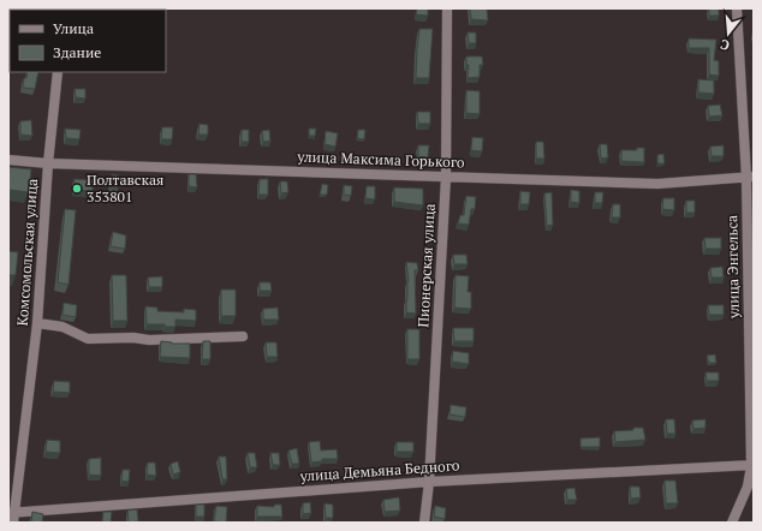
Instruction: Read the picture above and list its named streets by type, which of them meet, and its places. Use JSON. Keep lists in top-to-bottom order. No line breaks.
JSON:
{"streets":{"street":["улица Максима Горького","Комсомольская улица","Пионерская улица","улица Энгельса","улица Демьяна Бедного"]},"crossings":[["улица Максима Горького","Комсомольская улица"],["улица Максима Горького","Пионерская улица"],["улица Максима Горького","улица Энгельса"],["Комсомольская улица","улица Демьяна Бедного"],["Пионерская улица","улица Демьяна Бедного"],["улица Энгельса","улица Демьяна Бедного"]],"places":["Полтавская 353801"],"legend":["Улица","Здание"],"north":"bottom"}
